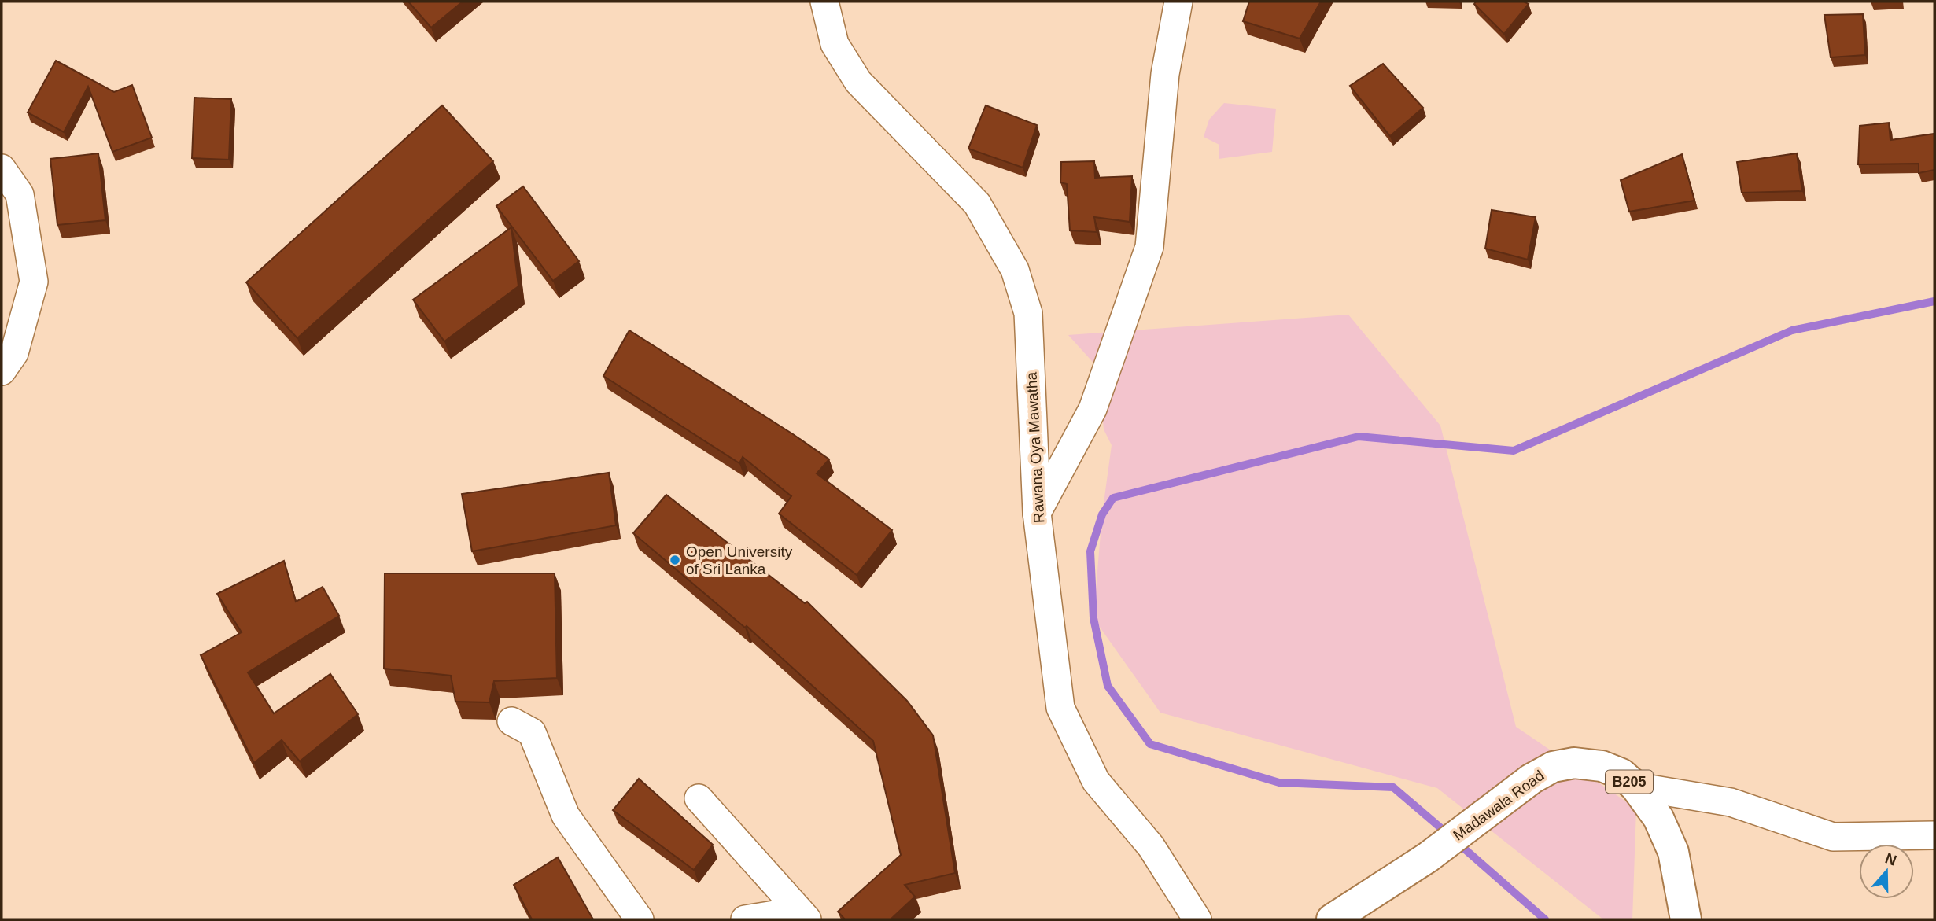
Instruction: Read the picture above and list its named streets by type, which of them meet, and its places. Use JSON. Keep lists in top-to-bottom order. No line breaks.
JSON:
{"streets":{"main road":["B205","Madawala Road"],"street":["Rawana Oya Mawatha"]},"places":["Open University of Sri Lanka"],"north":"top"}
